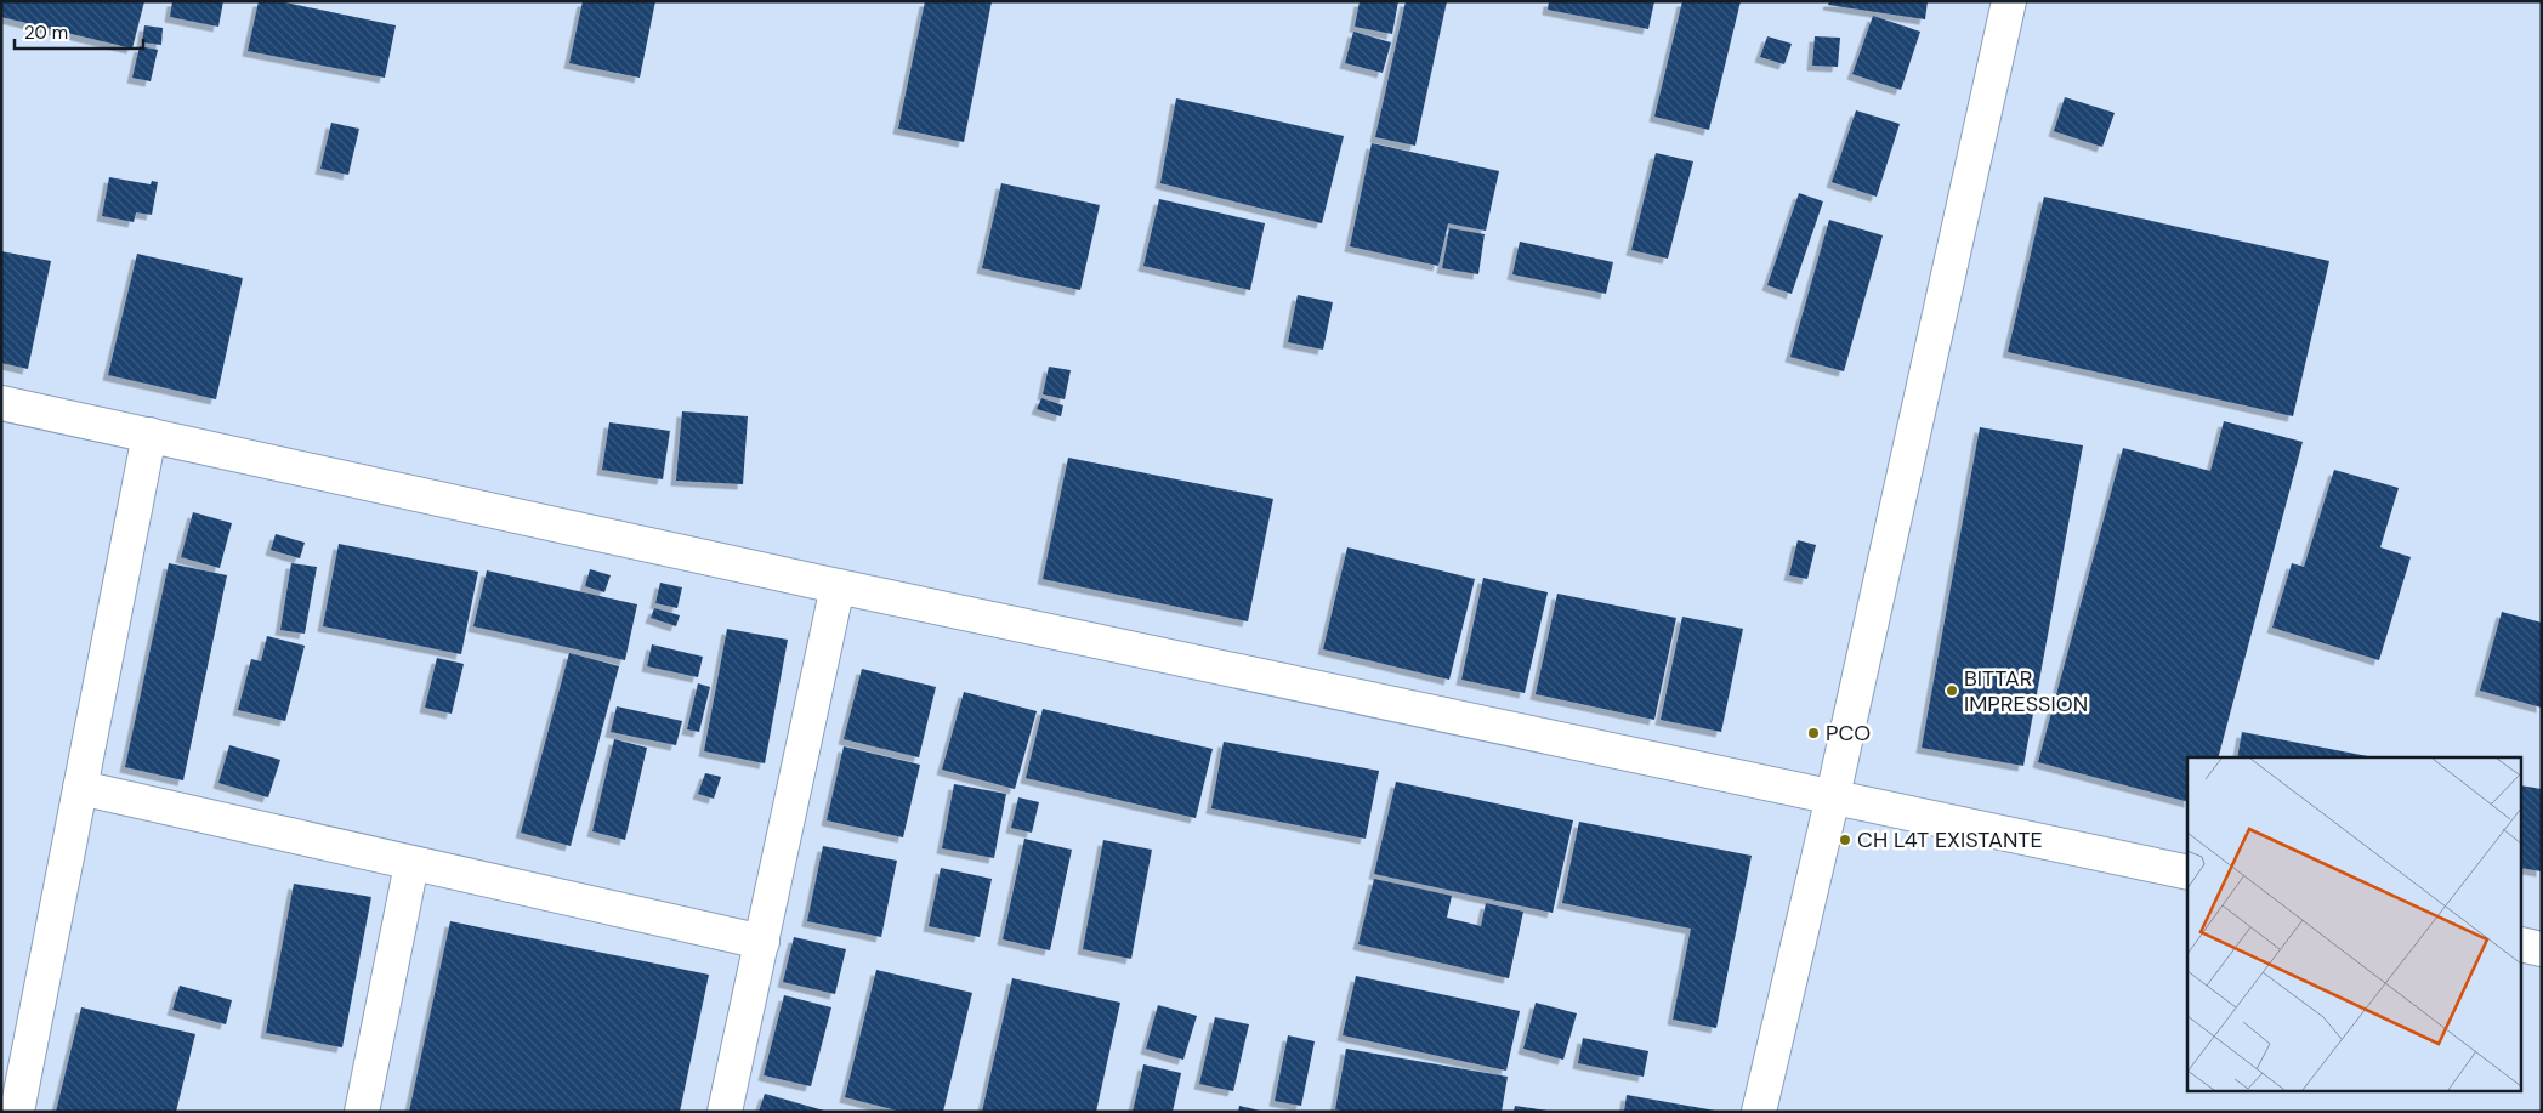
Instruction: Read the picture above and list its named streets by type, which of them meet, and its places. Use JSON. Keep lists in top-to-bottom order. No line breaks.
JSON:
{"places":["BITTAR IMPRESSION","PCO","CH L4T EXISTANTE"],"scale_bar":"20 m"}
